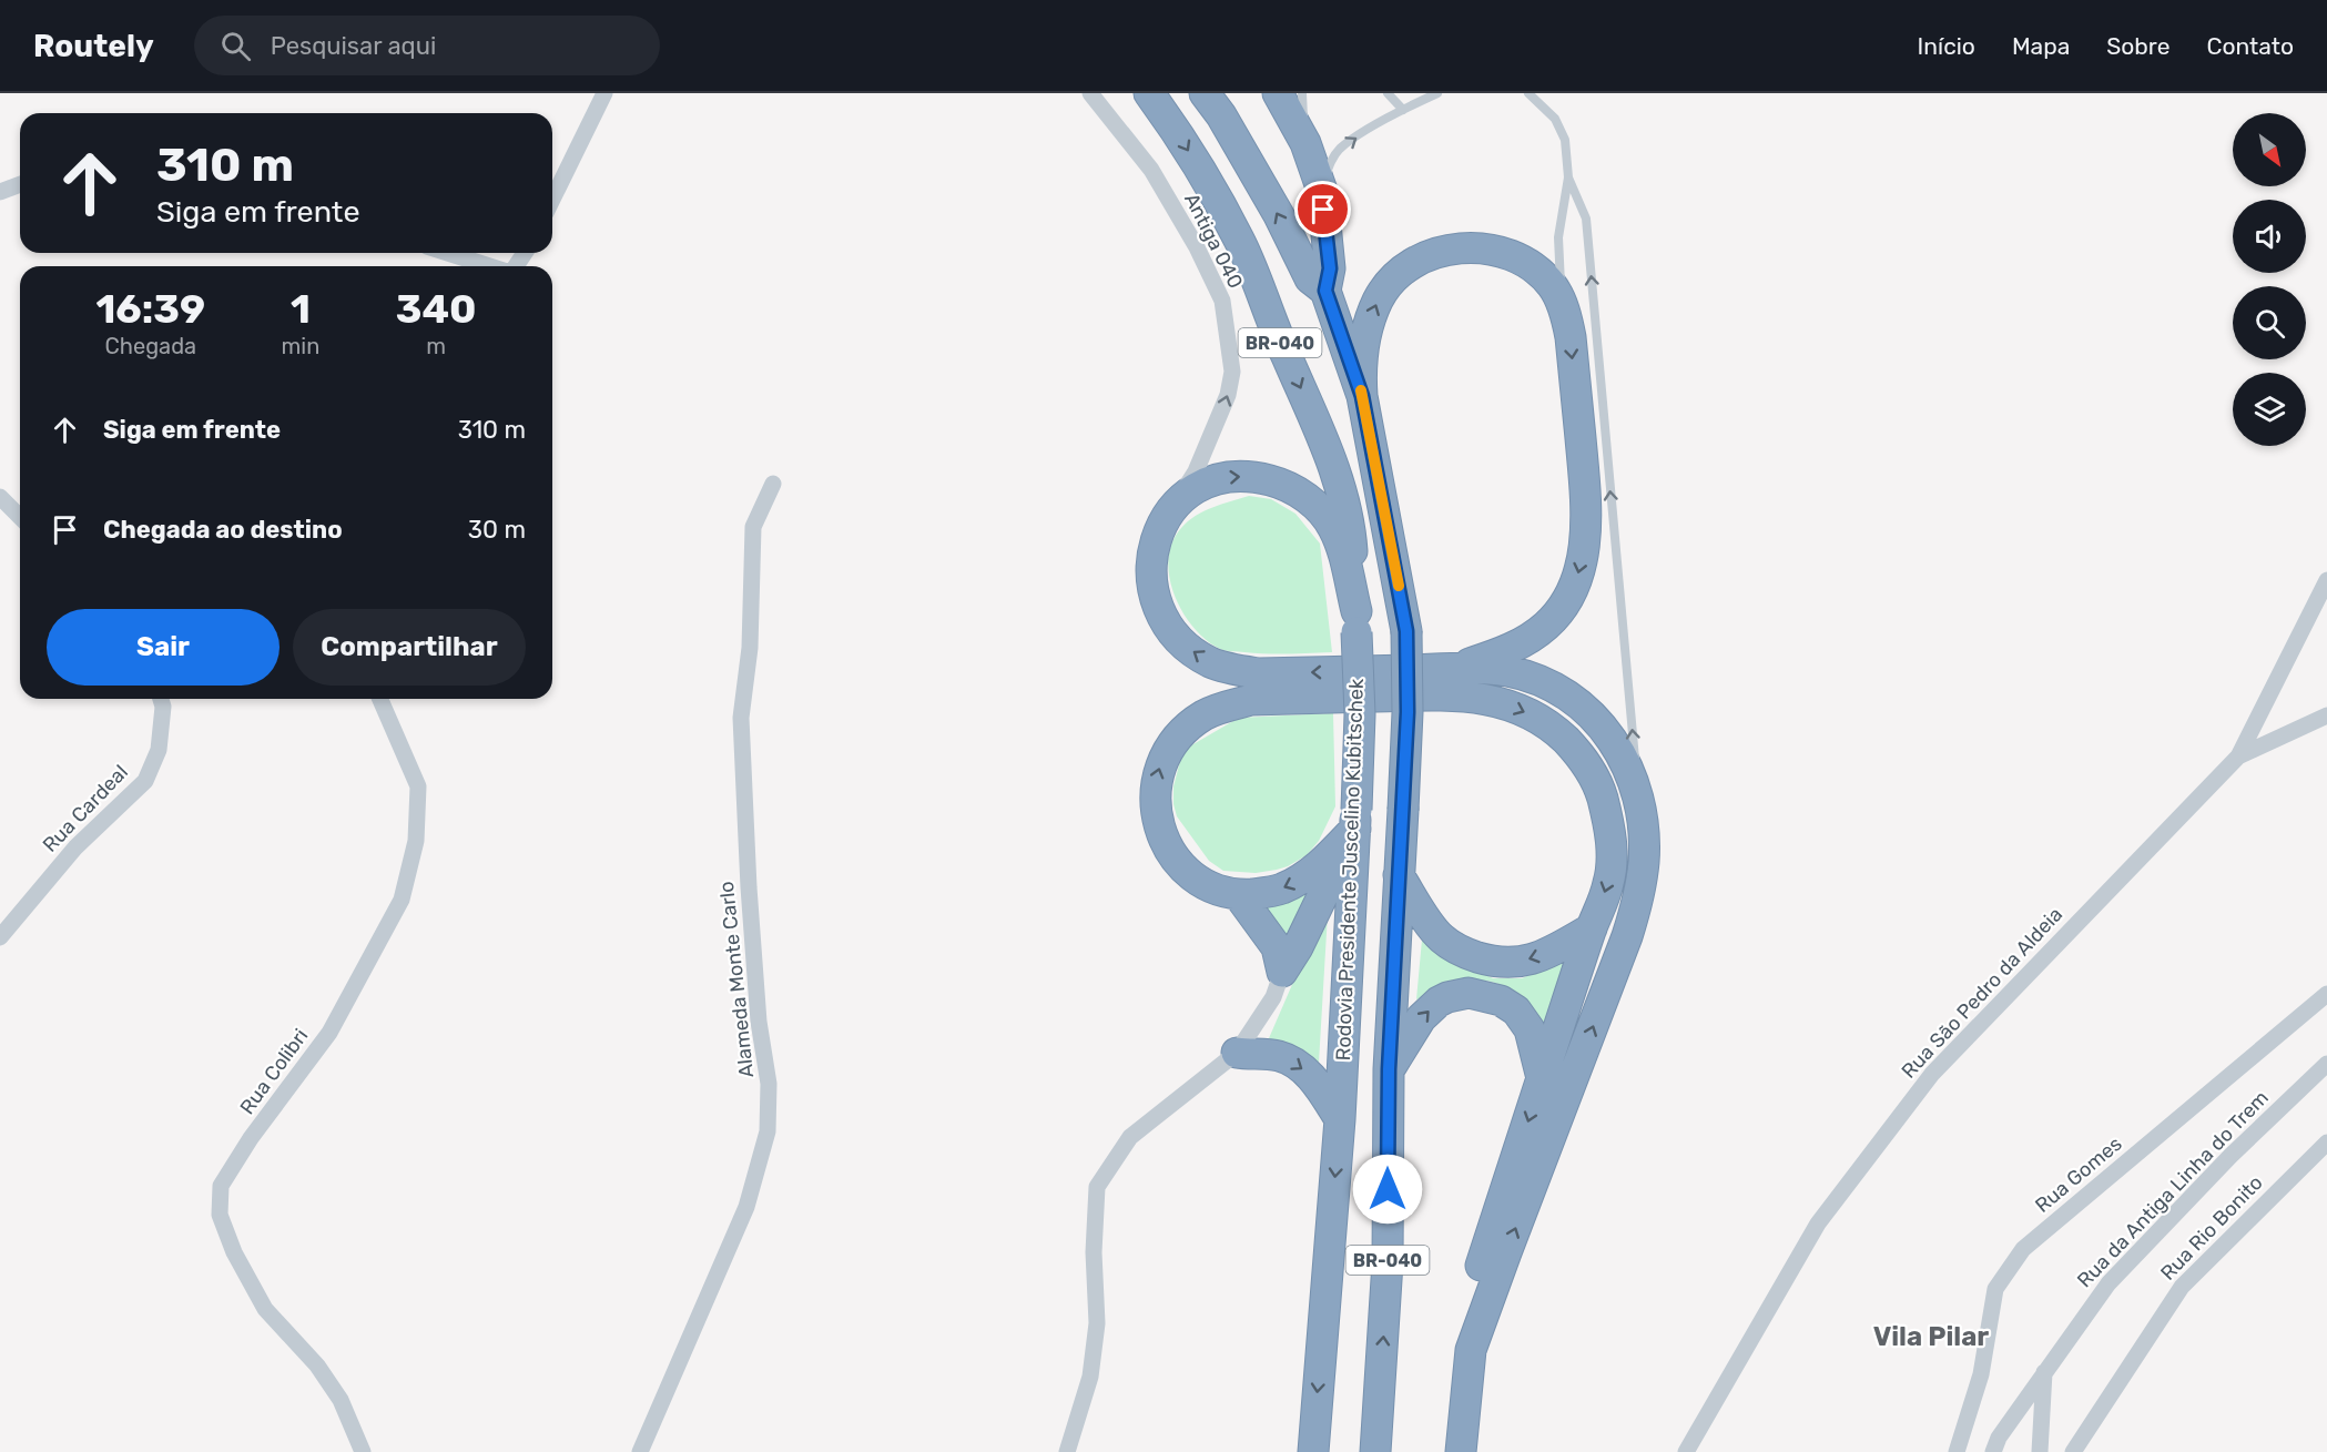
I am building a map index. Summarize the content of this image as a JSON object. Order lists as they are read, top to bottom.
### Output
{
  "streets": {
    "highway": ["BR-040", "Rodovia Presidente Juscelino Kubitschek"],
    "street": [
      "Antiga 040",
      "Rua Cardeal",
      "Alameda Monte Carlo",
      "Rua São Pedro da Aldeia",
      "Rua Colibri",
      "Rua Gomes",
      "Rua da Antiga Linha do Trem",
      "Rua Rio Bonito"
    ]
  },
  "one_way": ["Antiga 040"],
  "districts": ["Vila Pilar"],
  "north": "bottom right",
  "page": {
    "header": "Routely",
    "search": "Pesquisar aqui",
    "nav": [
      "Início",
      "Mapa",
      "Sobre",
      "Contato"
    ],
    "turn": ["310 m", "Siga em frente"],
    "eta": [
      "16:39",
      "Chegada",
      "1",
      "min",
      "340",
      "m"
    ],
    "list": [
      {
        "name": "Siga em frente",
        "value": "310 m"
      },
      {
        "name": "Chegada ao destino",
        "value": "30 m"
      }
    ],
    "buttons": ["Sair", "Compartilhar"]
  }
}
